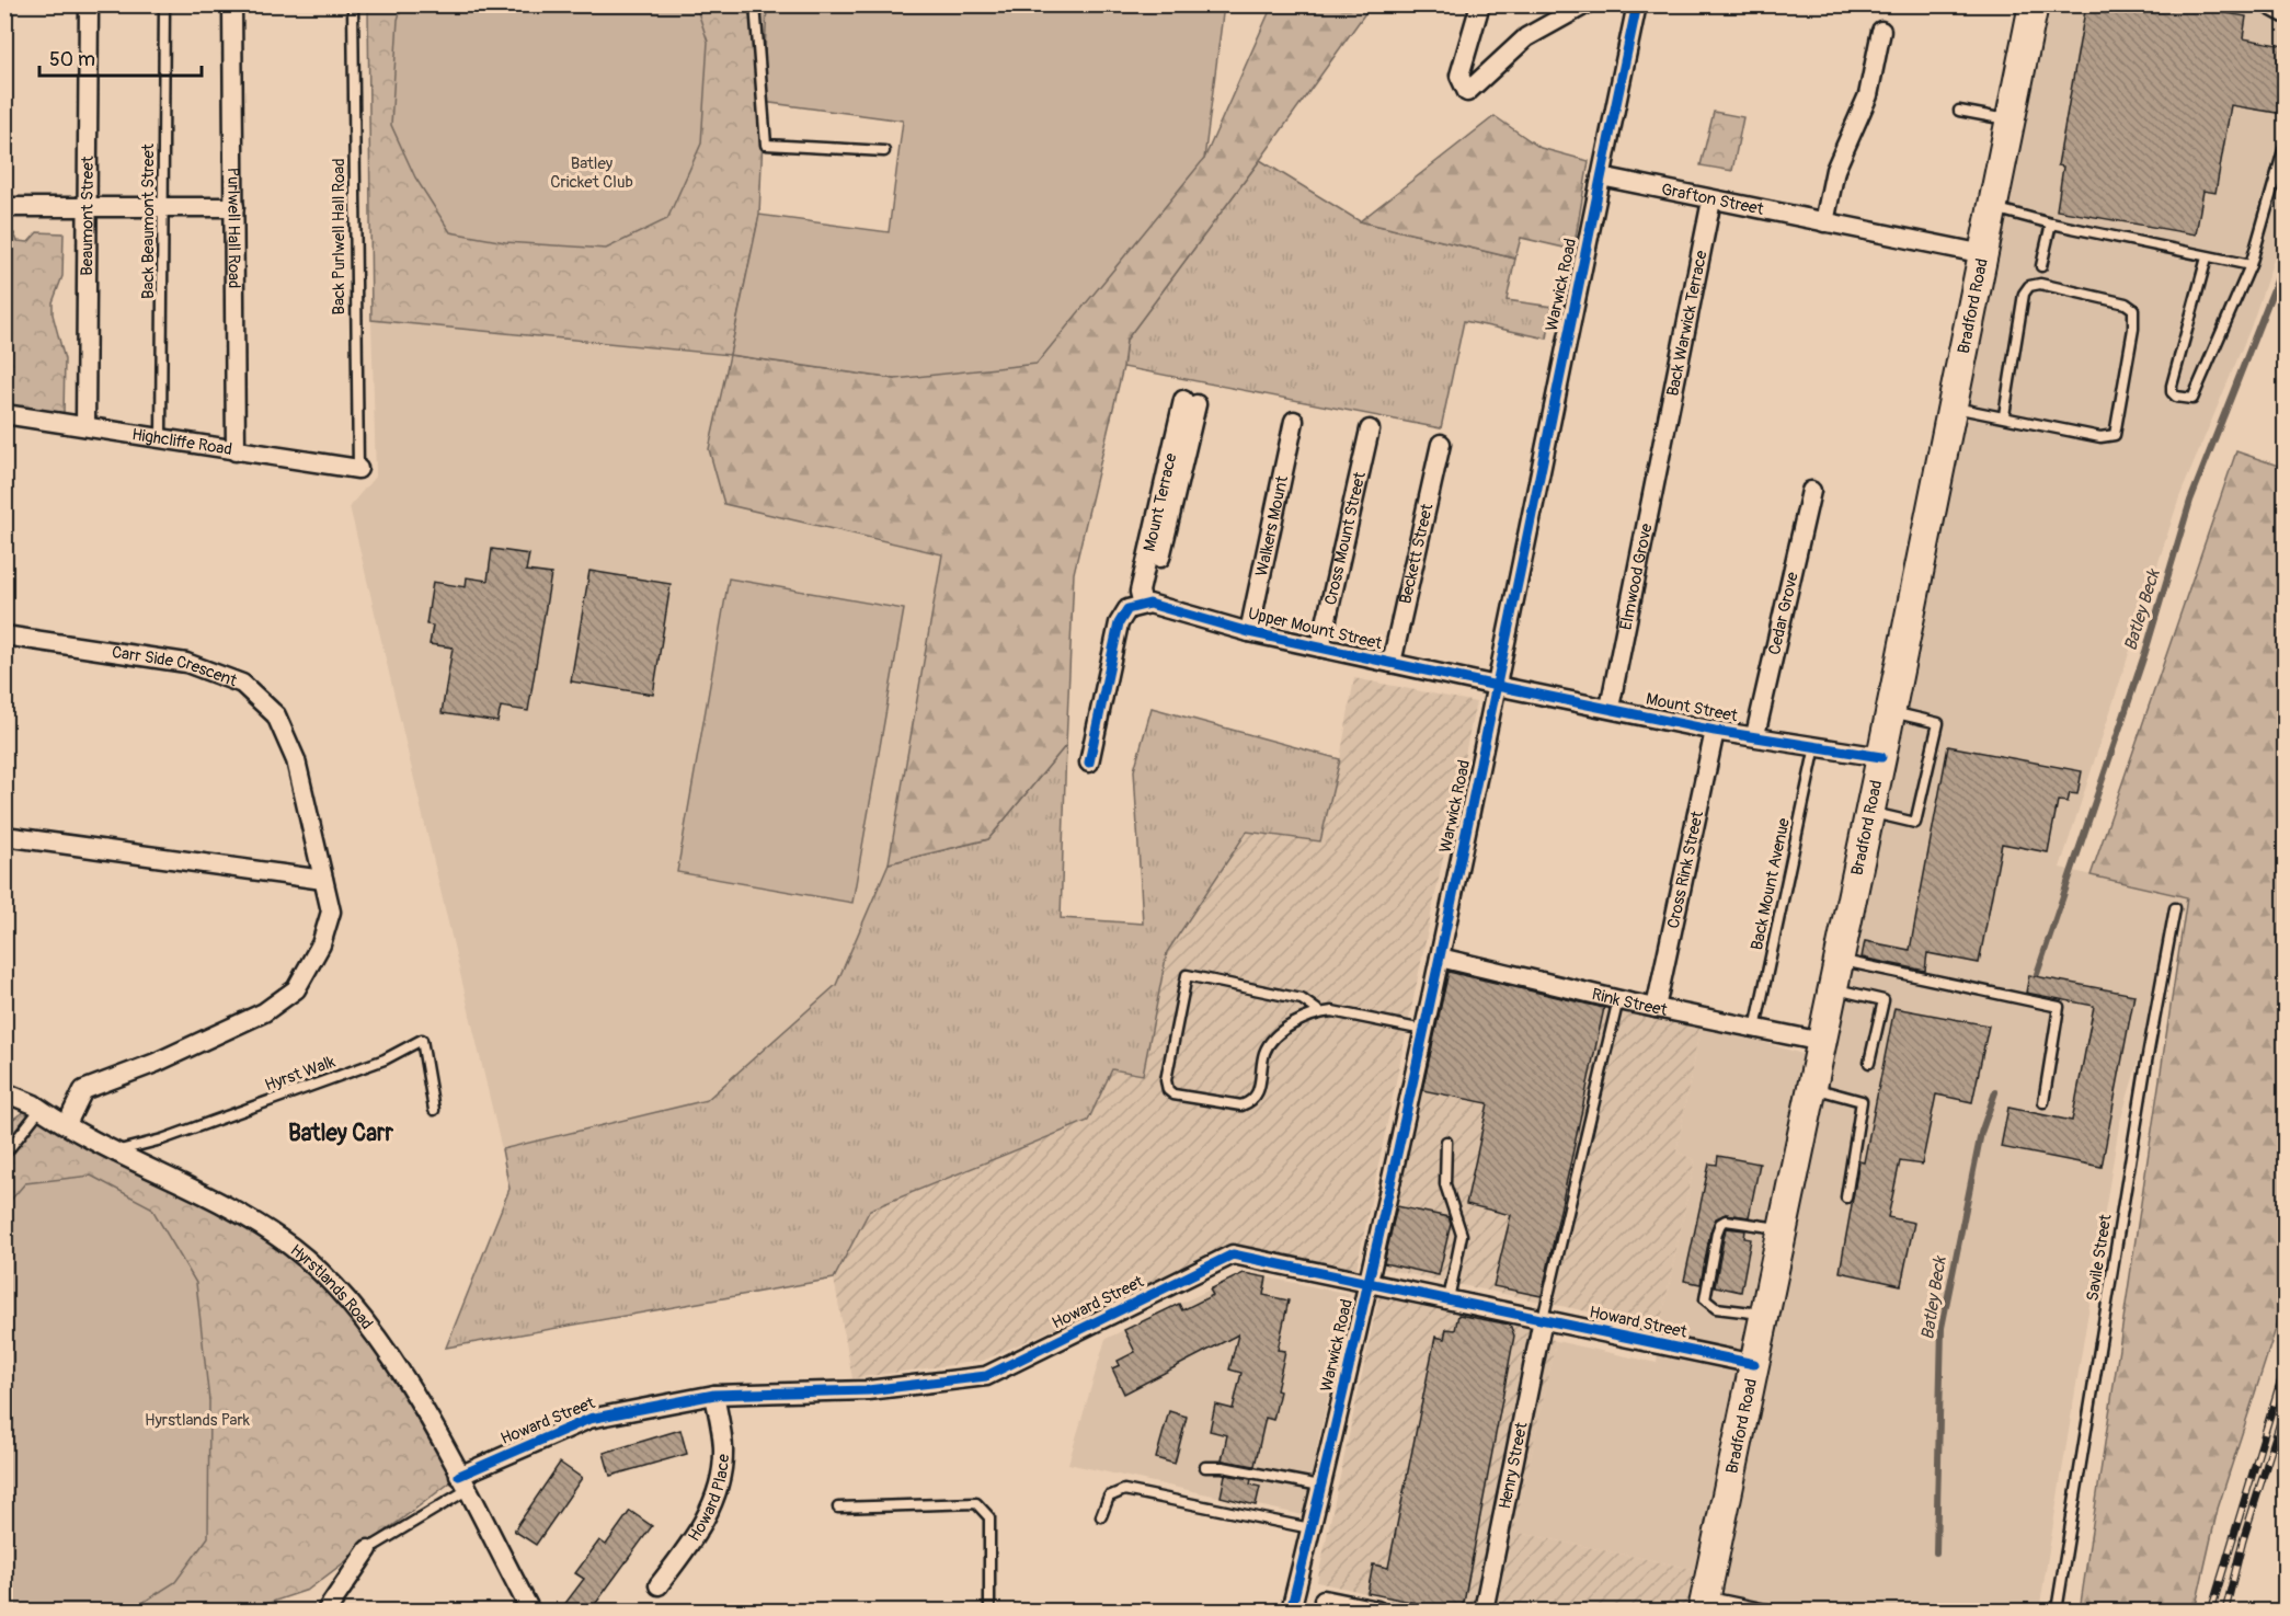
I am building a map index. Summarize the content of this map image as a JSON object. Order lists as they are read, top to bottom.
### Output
{
  "streets": {
    "main road": ["Bradford Road"],
    "street": [
      "Grafton Street",
      "Beaumont Street",
      "Purlwell Hall Road",
      "Warwick Road",
      "Back Warwick Terrace",
      "Highcliffe Road",
      "Mount Terrace",
      "Walkers Mount",
      "Cross Mount Street",
      "Beckett Street",
      "Elmwood Grove",
      "Cedar Grove",
      "Upper Mount Street",
      "Carr Side Crescent",
      "Mount Street",
      "Cross Rink Street",
      "Rink Street",
      "Hyrstlands Road",
      "Howard Street",
      "Henry Street",
      "Howard Place"
    ],
    "lane": [
      "Back Beaumont Street",
      "Back Purlwell Hall Road",
      "Back Mount Avenue",
      "Hyrst Walk",
      "Savile Street"
    ]
  },
  "crossings": [
    ["Grafton Street", "Warwick Road"],
    ["Grafton Street", "Bradford Road"],
    ["Grafton Street", "Back Warwick Terrace"],
    ["Beaumont Street", "Highcliffe Road"],
    ["Back Beaumont Street", "Highcliffe Road"],
    ["Purlwell Hall Road", "Highcliffe Road"],
    ["Back Purlwell Hall Road", "Highcliffe Road"],
    ["Warwick Road", "Upper Mount Street"],
    ["Warwick Road", "Mount Street"],
    ["Warwick Road", "Rink Street"],
    ["Warwick Road", "Howard Street"],
    ["Bradford Road", "Mount Street"],
    ["Bradford Road", "Rink Street"],
    ["Bradford Road", "Howard Street"],
    ["Back Warwick Terrace", "Elmwood Grove"],
    ["Mount Terrace", "Upper Mount Street"],
    ["Walkers Mount", "Upper Mount Street"],
    ["Cross Mount Street", "Upper Mount Street"],
    ["Beckett Street", "Upper Mount Street"],
    ["Elmwood Grove", "Mount Street"],
    ["Cedar Grove", "Mount Street"],
    ["Upper Mount Street", "Mount Street"],
    ["Carr Side Crescent", "Hyrstlands Road"],
    ["Mount Street", "Cross Rink Street"],
    ["Mount Street", "Back Mount Avenue"],
    ["Cross Rink Street", "Rink Street"],
    ["Back Mount Avenue", "Rink Street"],
    ["Hyrst Walk", "Hyrstlands Road"],
    ["Hyrstlands Road", "Howard Street"],
    ["Howard Street", "Henry Street"],
    ["Howard Street", "Howard Place"]
  ],
  "districts": ["Batley Carr"],
  "water": ["Batley Beck"],
  "parks": ["Batley Cricket Club", "Hyrstlands Park"],
  "scale_bar": "50 m"
}
